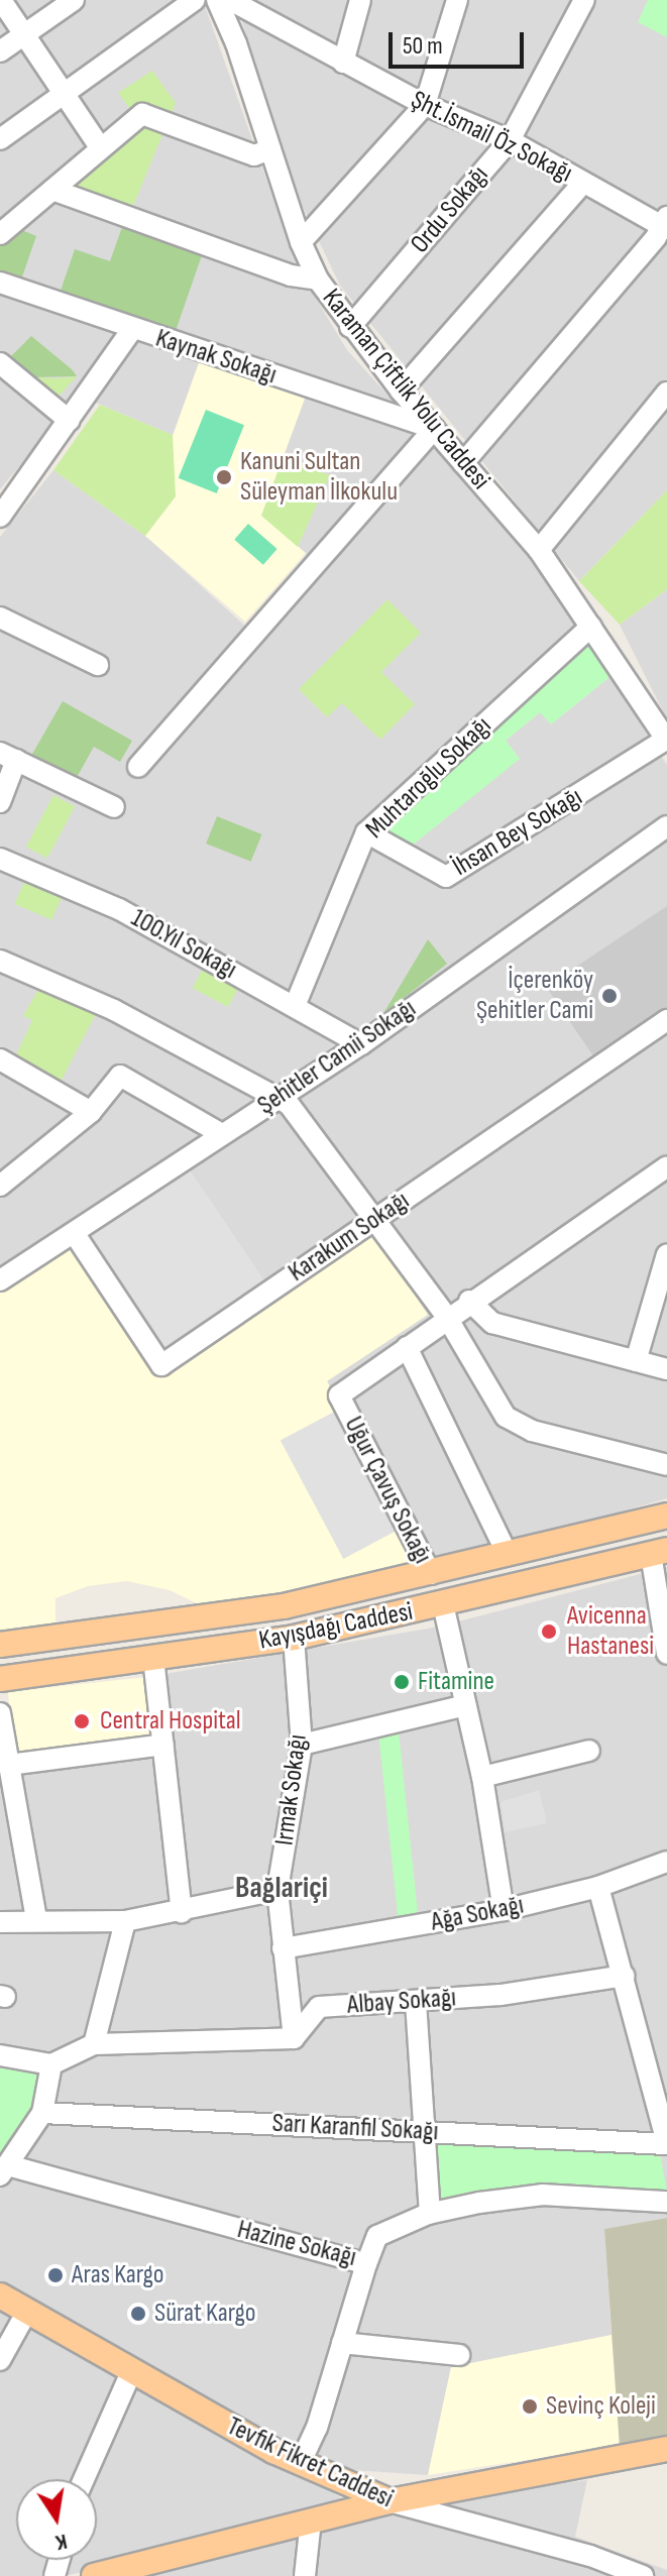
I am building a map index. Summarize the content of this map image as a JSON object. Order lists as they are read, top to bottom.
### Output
{
  "streets": {
    "main road": ["Kayışdağı Caddesi", "Tevfik Fikret Caddesi"],
    "street": [
      "Şht.İsmail Öz Sokağı",
      "Ordu Sokağı",
      "Kaynak Sokağı",
      "Karaman Çiftlik Yolu Caddesi",
      "Muhtaroğlu Sokağı",
      "İhsan Bey Sokağı",
      "100.Yıl Sokağı",
      "Şehitler Camii Sokağı",
      "Karakum Sokağı",
      "Uğur Çavuş Sokağı",
      "Irmak Sokağı",
      "Ağa Sokağı",
      "Albay Sokağı",
      "Sarı Karanfil Sokağı",
      "Hazine Sokağı"
    ]
  },
  "crossings": [
    ["Şht.İsmail Öz Sokağı", "Ordu Sokağı"],
    ["Ordu Sokağı", "Karaman Çiftlik Yolu Caddesi"],
    ["Kaynak Sokağı", "Karaman Çiftlik Yolu Caddesi"],
    ["Karaman Çiftlik Yolu Caddesi", "Muhtaroğlu Sokağı"],
    ["Karaman Çiftlik Yolu Caddesi", "İhsan Bey Sokağı"],
    ["Muhtaroğlu Sokağı", "İhsan Bey Sokağı"],
    ["Muhtaroğlu Sokağı", "100.Yıl Sokağı"],
    ["100.Yıl Sokağı", "Şehitler Camii Sokağı"],
    ["Şehitler Camii Sokağı", "Karakum Sokağı"],
    ["Uğur Çavuş Sokağı", "Kayışdağı Caddesi"],
    ["Kayışdağı Caddesi", "Irmak Sokağı"],
    ["Irmak Sokağı", "Ağa Sokağı"],
    ["Irmak Sokağı", "Albay Sokağı"]
  ],
  "districts": ["Bağlariçi"],
  "places": [
    "Kanuni Sultan Süleyman İlkokulu",
    "İçerenköy Şehitler Cami",
    "Avicenna Hastanesi",
    "Fitamine",
    "Central Hospital",
    "Aras Kargo",
    "Sürat Kargo",
    "Sevinç Koleji"
  ],
  "scale_bar": "50 m",
  "north": "bottom"
}
